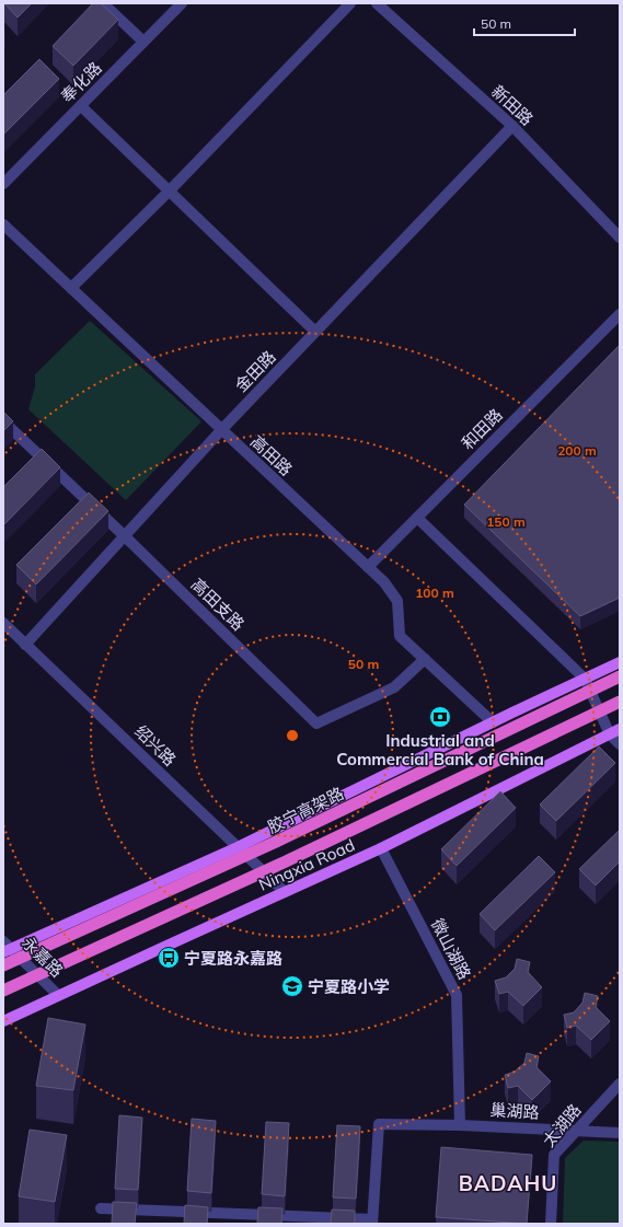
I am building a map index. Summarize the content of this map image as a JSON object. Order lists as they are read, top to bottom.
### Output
{
  "streets": {
    "highway": ["胶宁高架路"],
    "main road": ["Ningxia Road"],
    "street": [
      "奉化路",
      "新田路",
      "金田路",
      "和田路",
      "高田路",
      "高田支路",
      "绍兴路",
      "微山湖路",
      "永嘉路",
      "巢湖路",
      "太湖路"
    ]
  },
  "crossings": [
    ["新田路", "金田路"],
    ["金田路", "高田路"],
    ["金田路", "高田支路"],
    ["金田路", "绍兴路"],
    ["和田路", "高田路"],
    ["高田路", "高田支路"],
    ["绍兴路", "Ningxia Road"],
    ["Ningxia Road", "微山湖路"],
    ["Ningxia Road", "永嘉路"],
    ["微山湖路", "巢湖路"],
    ["巢湖路", "太湖路"]
  ],
  "districts": ["BADAHU"],
  "places": {
    "bank": ["Industrial and Commercial Bank of China"],
    "bus stop": ["宁夏路永嘉路"],
    "school or university": ["宁夏路小学"]
  },
  "scale_bar": "50 m",
  "rings": [
    "200 m",
    "150 m",
    "100 m",
    "50 m"
  ]
}
